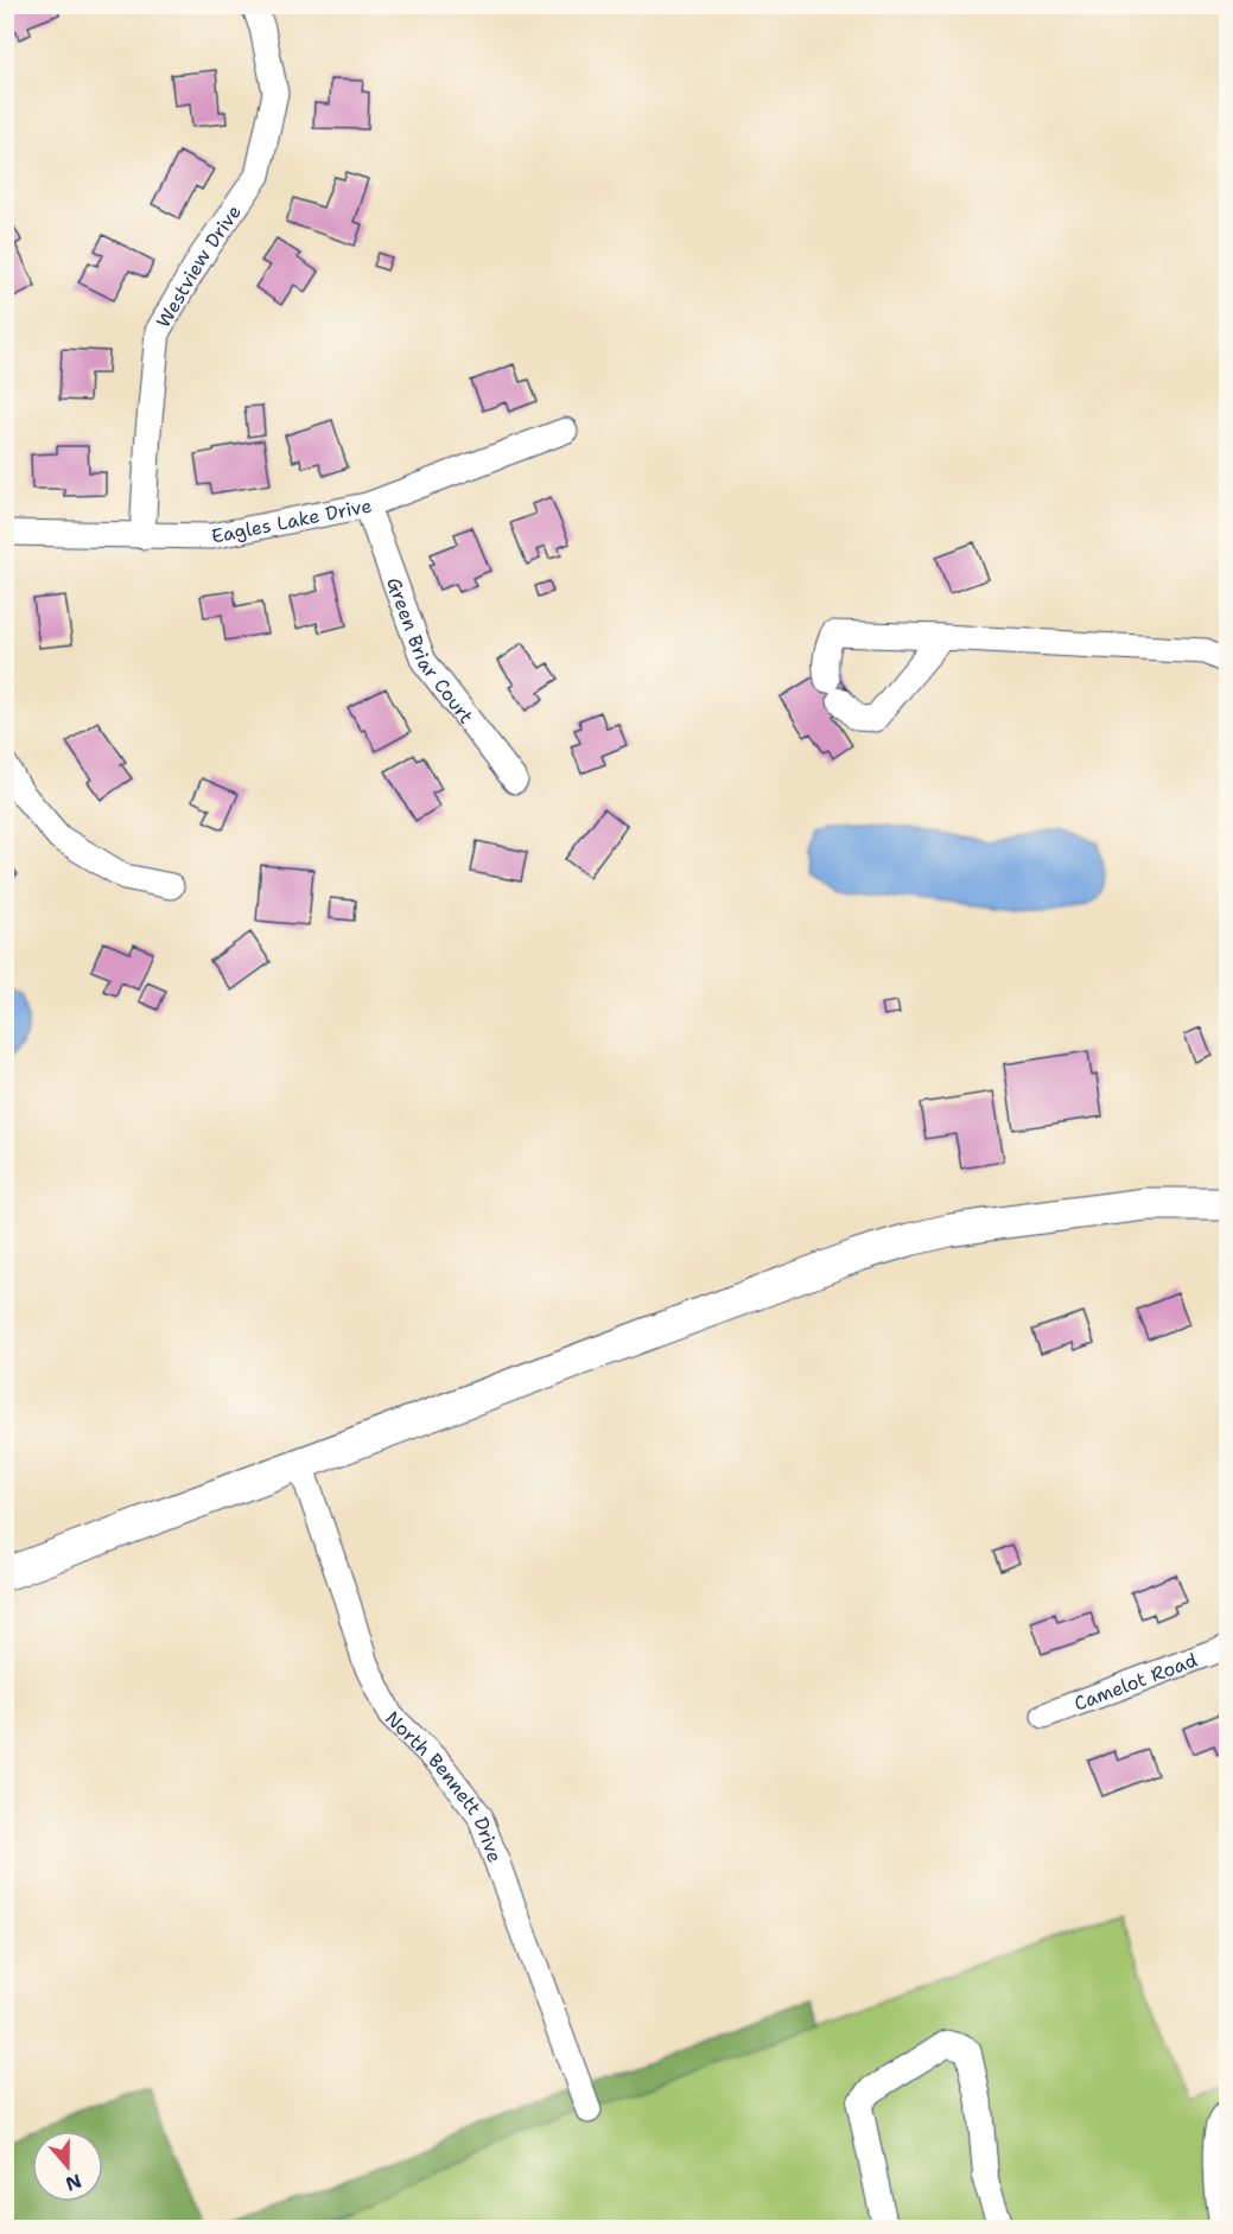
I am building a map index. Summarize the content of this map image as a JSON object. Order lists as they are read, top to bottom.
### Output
{
  "streets": {
    "street": [
      "Westview Drive",
      "Eagles Lake Drive",
      "Green Briar Court",
      "Camelot Road",
      "North Bennett Drive"
    ]
  },
  "crossings": [
    ["Westview Drive", "Eagles Lake Drive"],
    ["Eagles Lake Drive", "Green Briar Court"]
  ],
  "north": "bottom"
}
